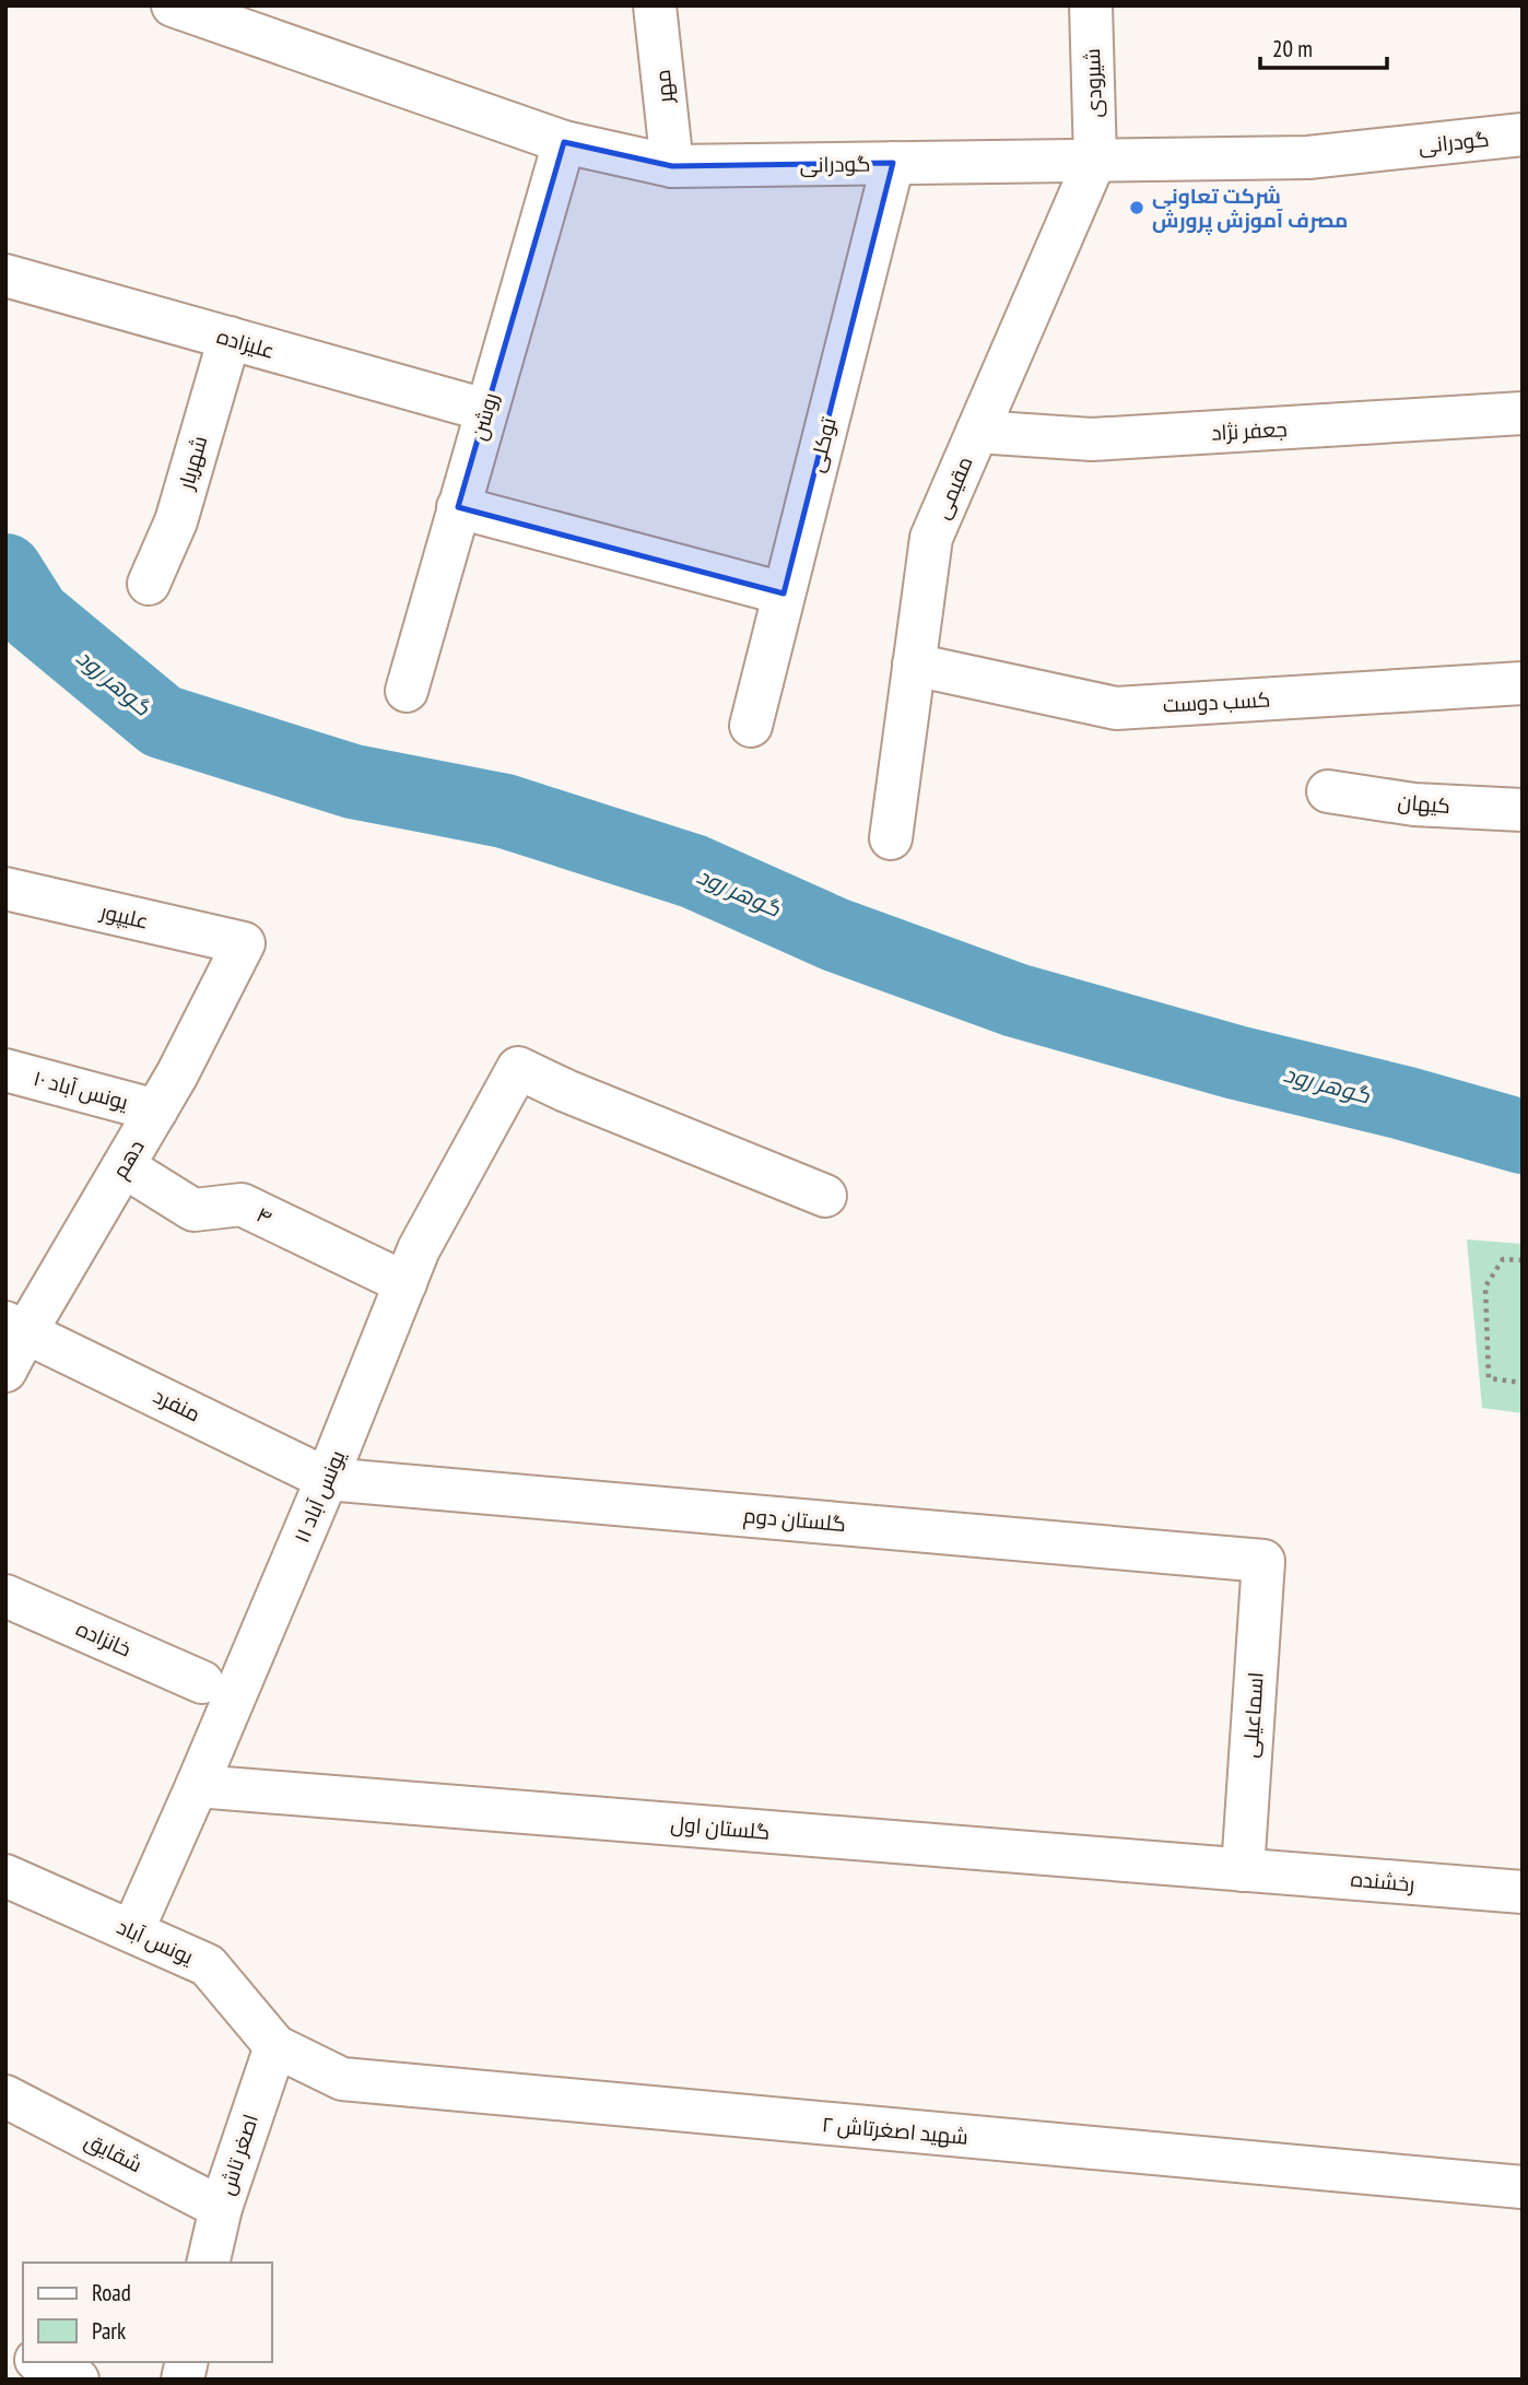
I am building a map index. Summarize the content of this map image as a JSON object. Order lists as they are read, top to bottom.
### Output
{
  "streets": {
    "street": [
      "شیرودی",
      "مهر",
      "گودرانی",
      "علیزاده",
      "روشن",
      "جعفر نژاد",
      "توکلی",
      "شهریار",
      "مقیمی",
      "کسب دوست",
      "کیهان",
      "علیپور",
      "یونس آباد ۱۰",
      "دهم",
      "۴",
      "منفرد",
      "یونس آباد ۱۱",
      "گلستان دوم",
      "خانزاده",
      "اسماعیلی",
      "گلستان اول",
      "رخشنده",
      "یونس آباد",
      "شهید اصغرتاش ۲",
      "شقایق",
      "اصغر تاش"
    ]
  },
  "crossings": [
    ["شیرودی", "گودرانی"],
    ["شیرودی", "مقیمی"],
    ["مهر", "گودرانی"],
    ["گودرانی", "روشن"],
    ["گودرانی", "توکلی"],
    ["گودرانی", "مقیمی"],
    ["علیزاده", "روشن"],
    ["علیزاده", "شهریار"],
    ["جعفر نژاد", "مقیمی"],
    ["مقیمی", "کسب دوست"],
    ["علیپور", "دهم"],
    ["یونس آباد ۱۰", "دهم"],
    ["دهم", "۴"],
    ["دهم", "منفرد"],
    ["۴", "یونس آباد ۱۱"],
    ["منفرد", "یونس آباد ۱۱"],
    ["منفرد", "گلستان دوم"],
    ["یونس آباد ۱۱", "گلستان دوم"],
    ["یونس آباد ۱۱", "گلستان اول"],
    ["یونس آباد ۱۱", "یونس آباد"],
    ["گلستان دوم", "اسماعیلی"],
    ["اسماعیلی", "گلستان اول"],
    ["اسماعیلی", "رخشنده"],
    ["گلستان اول", "رخشنده"],
    ["یونس آباد", "شهید اصغرتاش ۲"],
    ["یونس آباد", "اصغر تاش"],
    ["شهید اصغرتاش ۲", "اصغر تاش"],
    ["شقایق", "اصغر تاش"]
  ],
  "water": ["گوهر رود"],
  "places": ["شرکت تعاونی مصرف آموزش پرورش"],
  "legend": ["Road", "Park"],
  "scale_bar": "20 m"
}
